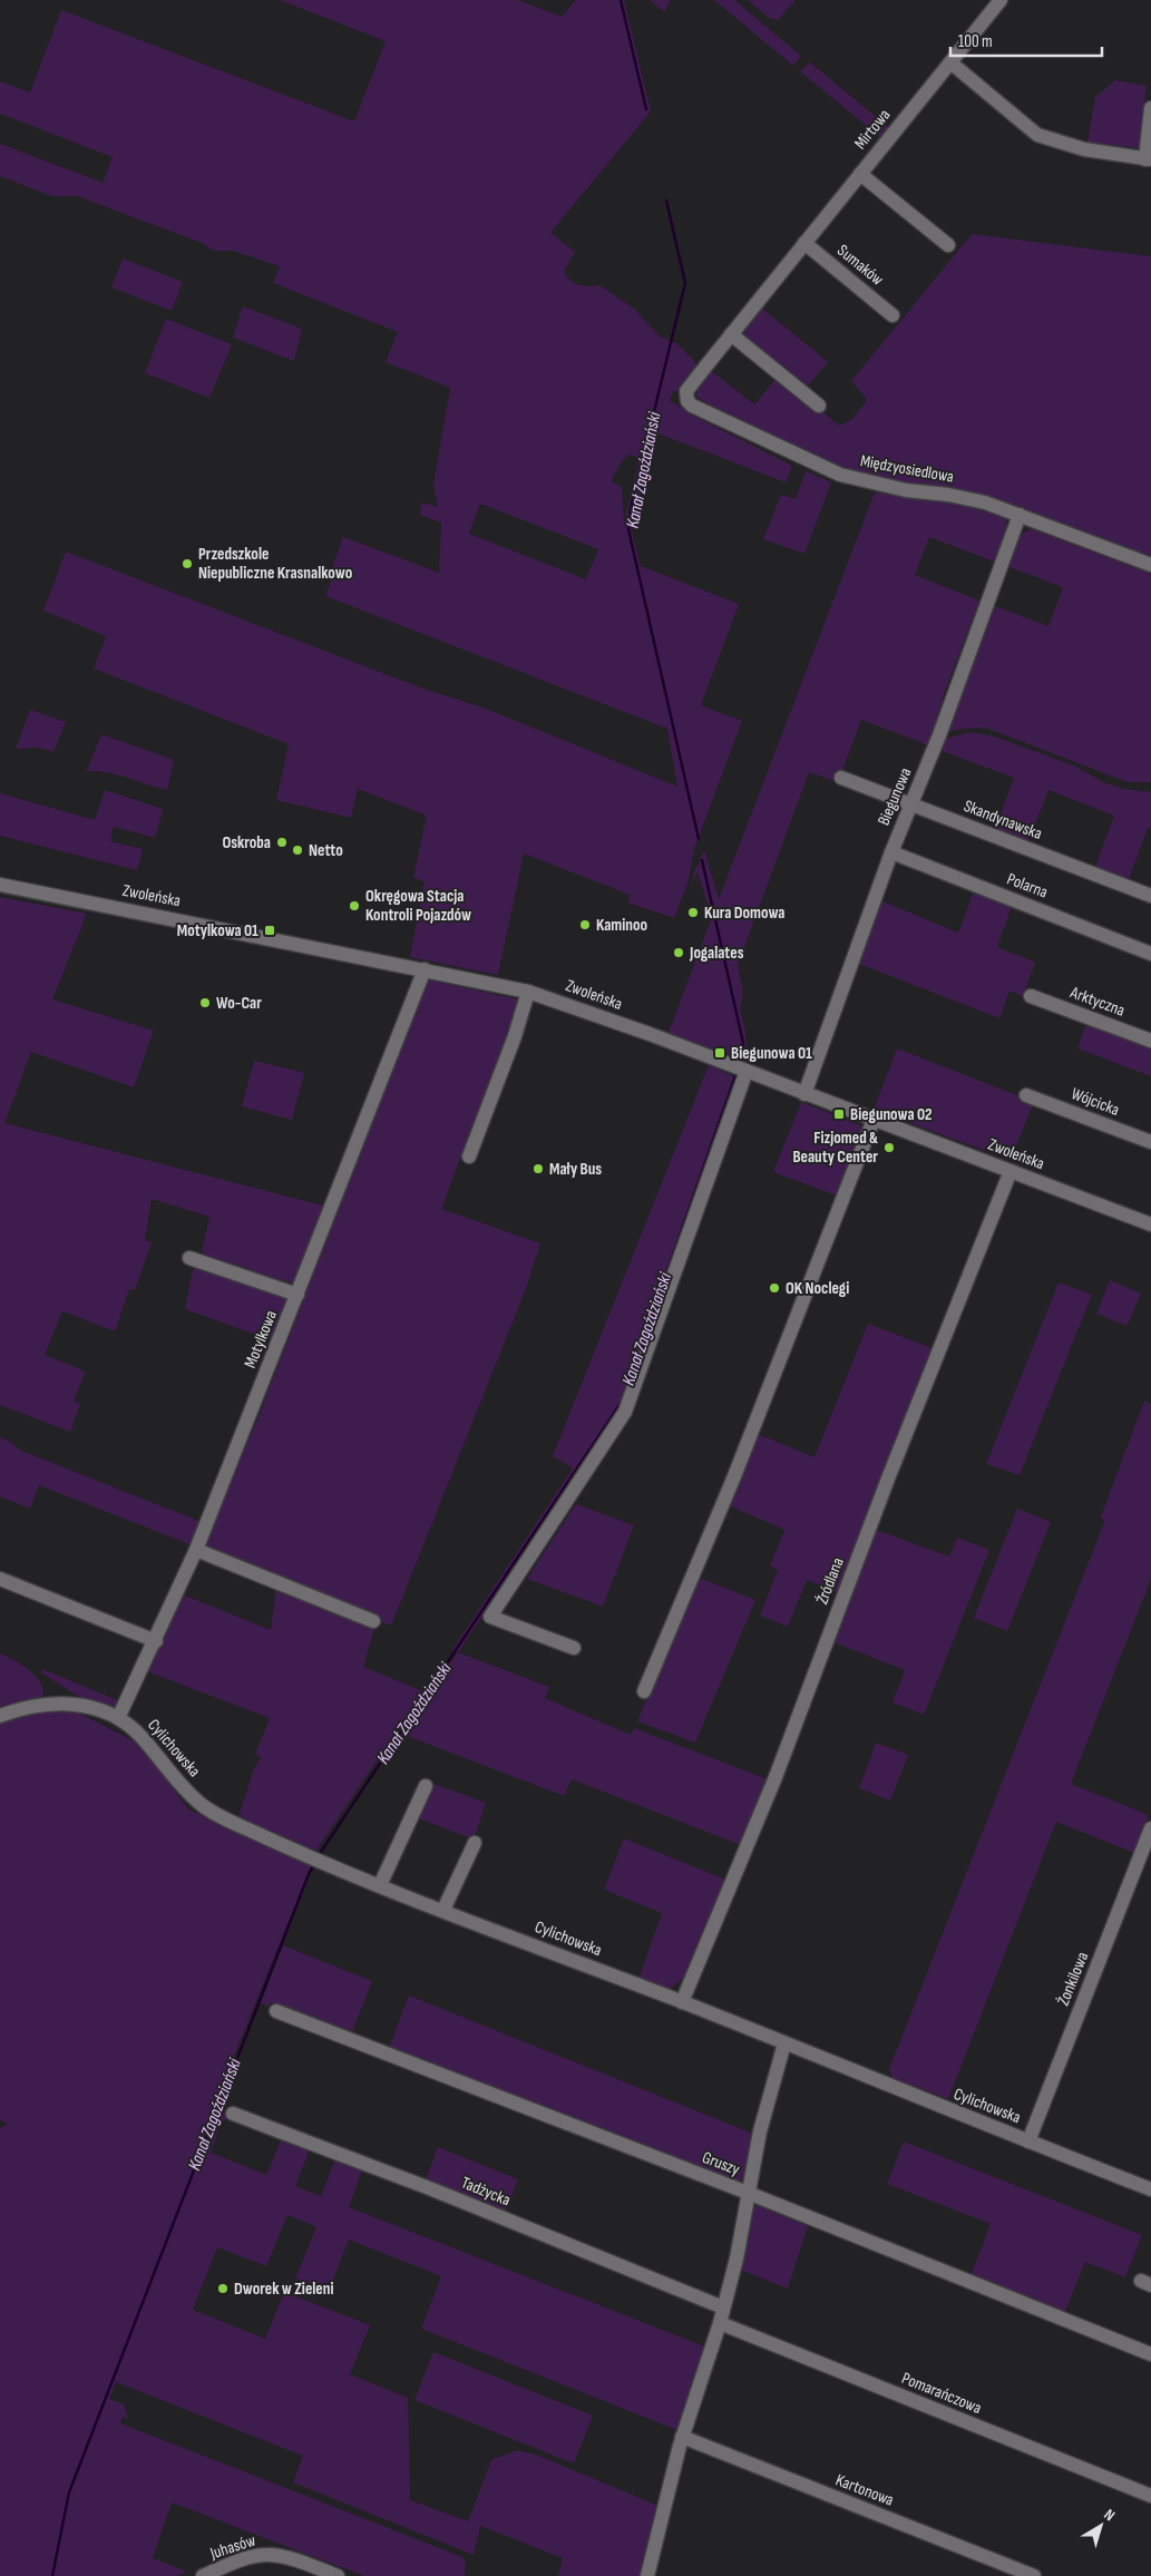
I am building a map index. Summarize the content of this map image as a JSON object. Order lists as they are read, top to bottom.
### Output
{
  "streets": {
    "street": [
      "Mirtowa",
      "Sumaków",
      "Międzyosiedlowa",
      "Biegunowa",
      "Skandynawska",
      "Polarna",
      "Zwoleńska",
      "Arktyczna",
      "Wójcicka",
      "Motylkowa",
      "Źródlana",
      "Cylichowska",
      "Żonkilowa",
      "Gruszy",
      "Tadżycka",
      "Pomarańczowa",
      "Kartonowa",
      "Juhasów"
    ]
  },
  "crossings": [
    ["Mirtowa", "Sumaków"],
    ["Mirtowa", "Międzyosiedlowa"],
    ["Międzyosiedlowa", "Biegunowa"],
    ["Biegunowa", "Skandynawska"],
    ["Biegunowa", "Polarna"],
    ["Biegunowa", "Zwoleńska"],
    ["Zwoleńska", "Motylkowa"],
    ["Zwoleńska", "Źródlana"],
    ["Motylkowa", "Cylichowska"],
    ["Źródlana", "Cylichowska"],
    ["Cylichowska", "Żonkilowa"]
  ],
  "water": ["Kanał Zagoździański"],
  "places": {
    "other": [
      "Przedszkole Niepubliczne Krasnalkowo",
      "Oskroba",
      "Netto",
      "Okręgowa Stacja Kontroli Pojazdów",
      "Kura Domowa",
      "Kaminoo",
      "Jogalates",
      "Wo-Car",
      "Fizjomed & Beauty Center",
      "Mały Bus",
      "OK Noclegi",
      "Dworek w Zieleni"
    ],
    "transit": ["Motylkowa 01", "Biegunowa 01", "Biegunowa 02"]
  },
  "scale_bar": "100 m",
  "north": "top right"
}
